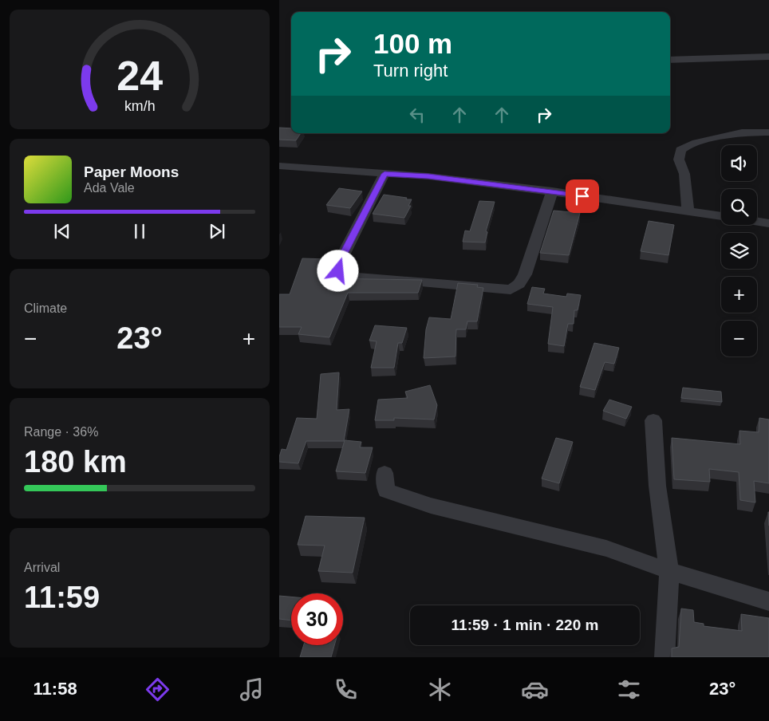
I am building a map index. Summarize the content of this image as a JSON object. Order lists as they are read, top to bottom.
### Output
{
  "page": {
    "turn": ["100 m", "Turn right"],
    "map_buttons": ["+", "−"],
    "song": ["Paper Moons", "Ada Vale"],
    "tile": [
      "Climate",
      ["Range · 36%", "180 km"],
      ["Arrival", "11:59"]
    ],
    "heat": ["−", "23°", "+"],
    "limit": "30",
    "trip": "11:59 · 1 min · 220 m",
    "tabs": ["11:58", "23°"],
    "gauge": ["24", "km/h"]
  }
}
